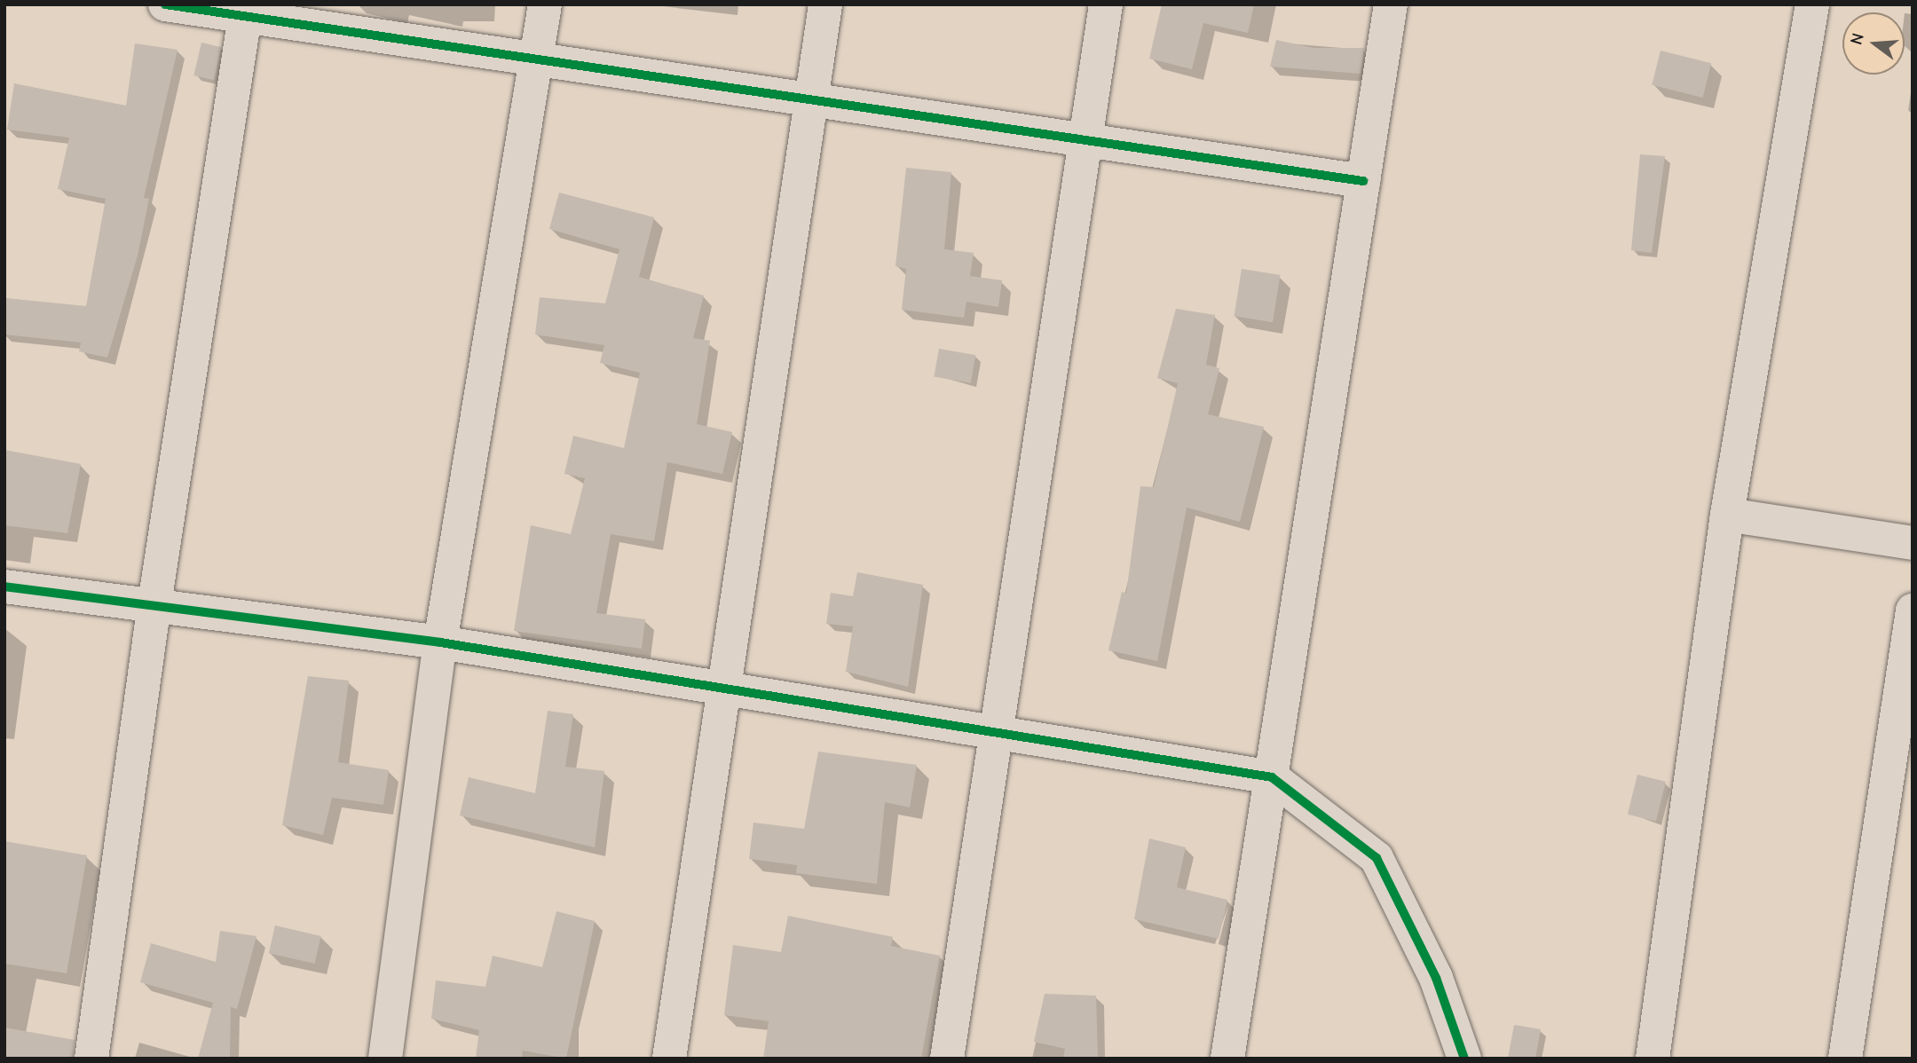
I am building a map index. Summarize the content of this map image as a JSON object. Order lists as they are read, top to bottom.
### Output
{
  "north": "left"
}
